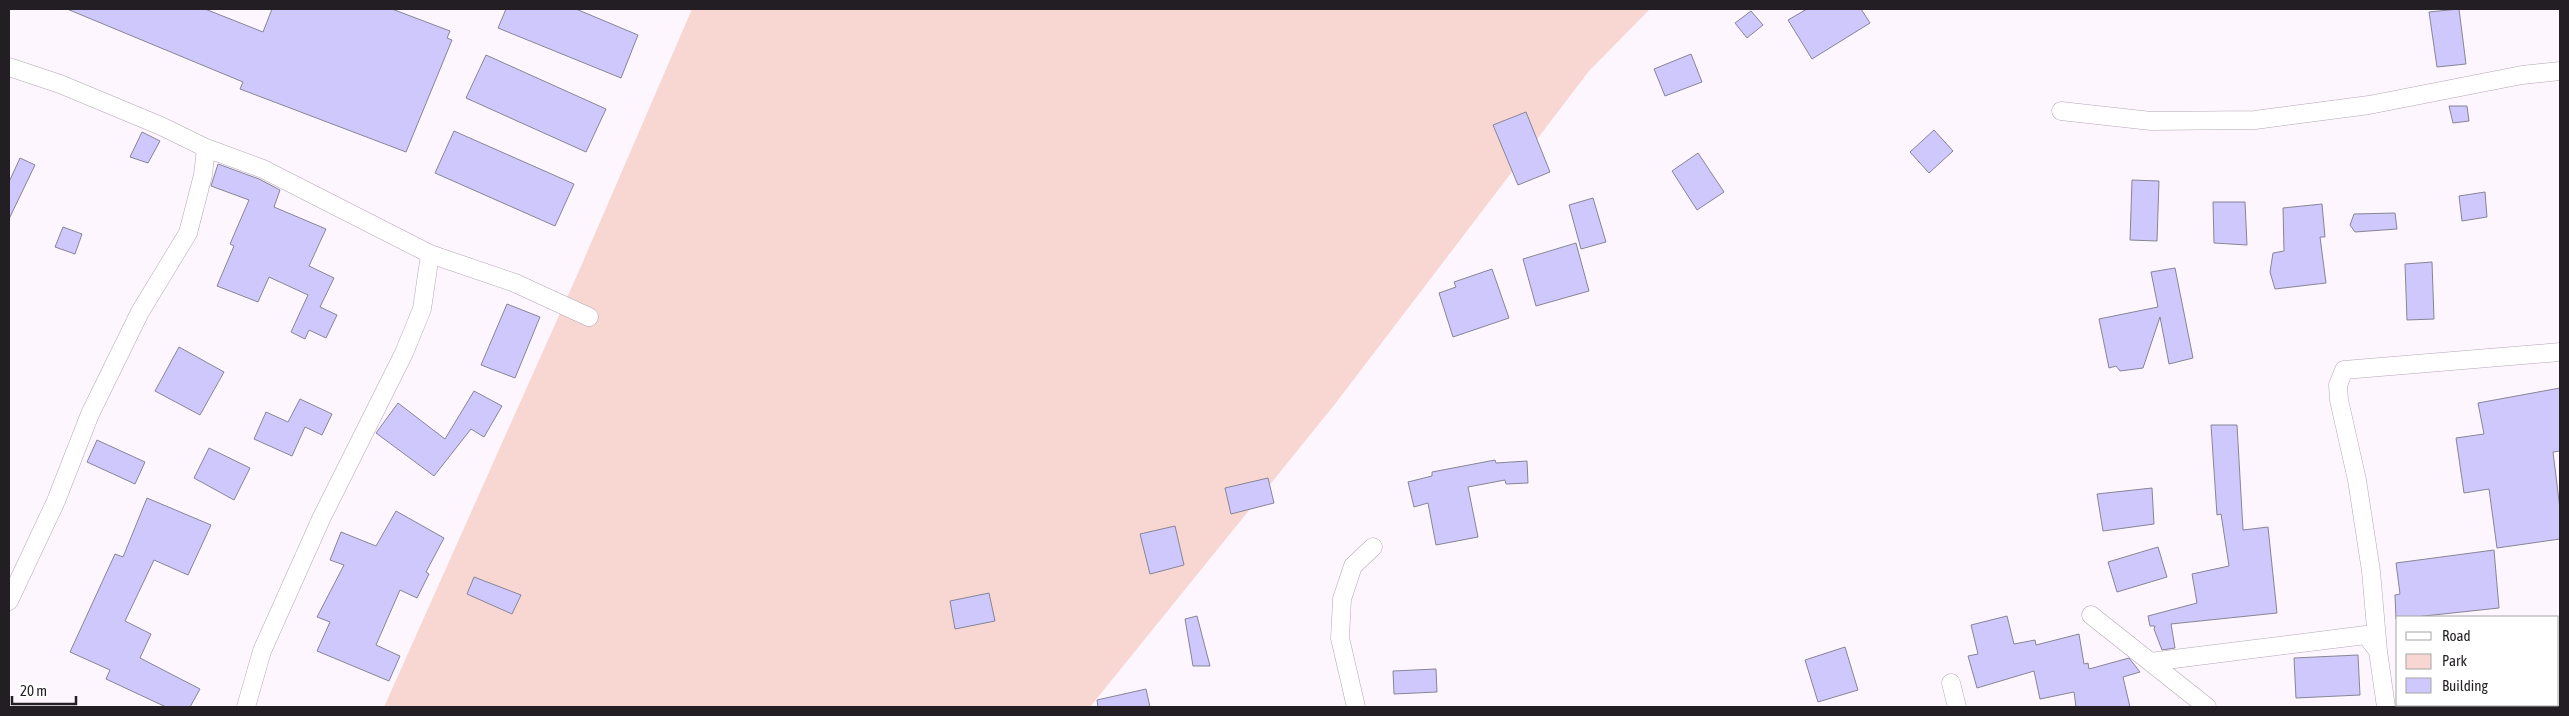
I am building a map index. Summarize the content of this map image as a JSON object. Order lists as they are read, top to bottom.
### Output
{
  "legend": ["Road", "Park", "Building"],
  "scale_bar": "20 m"
}
